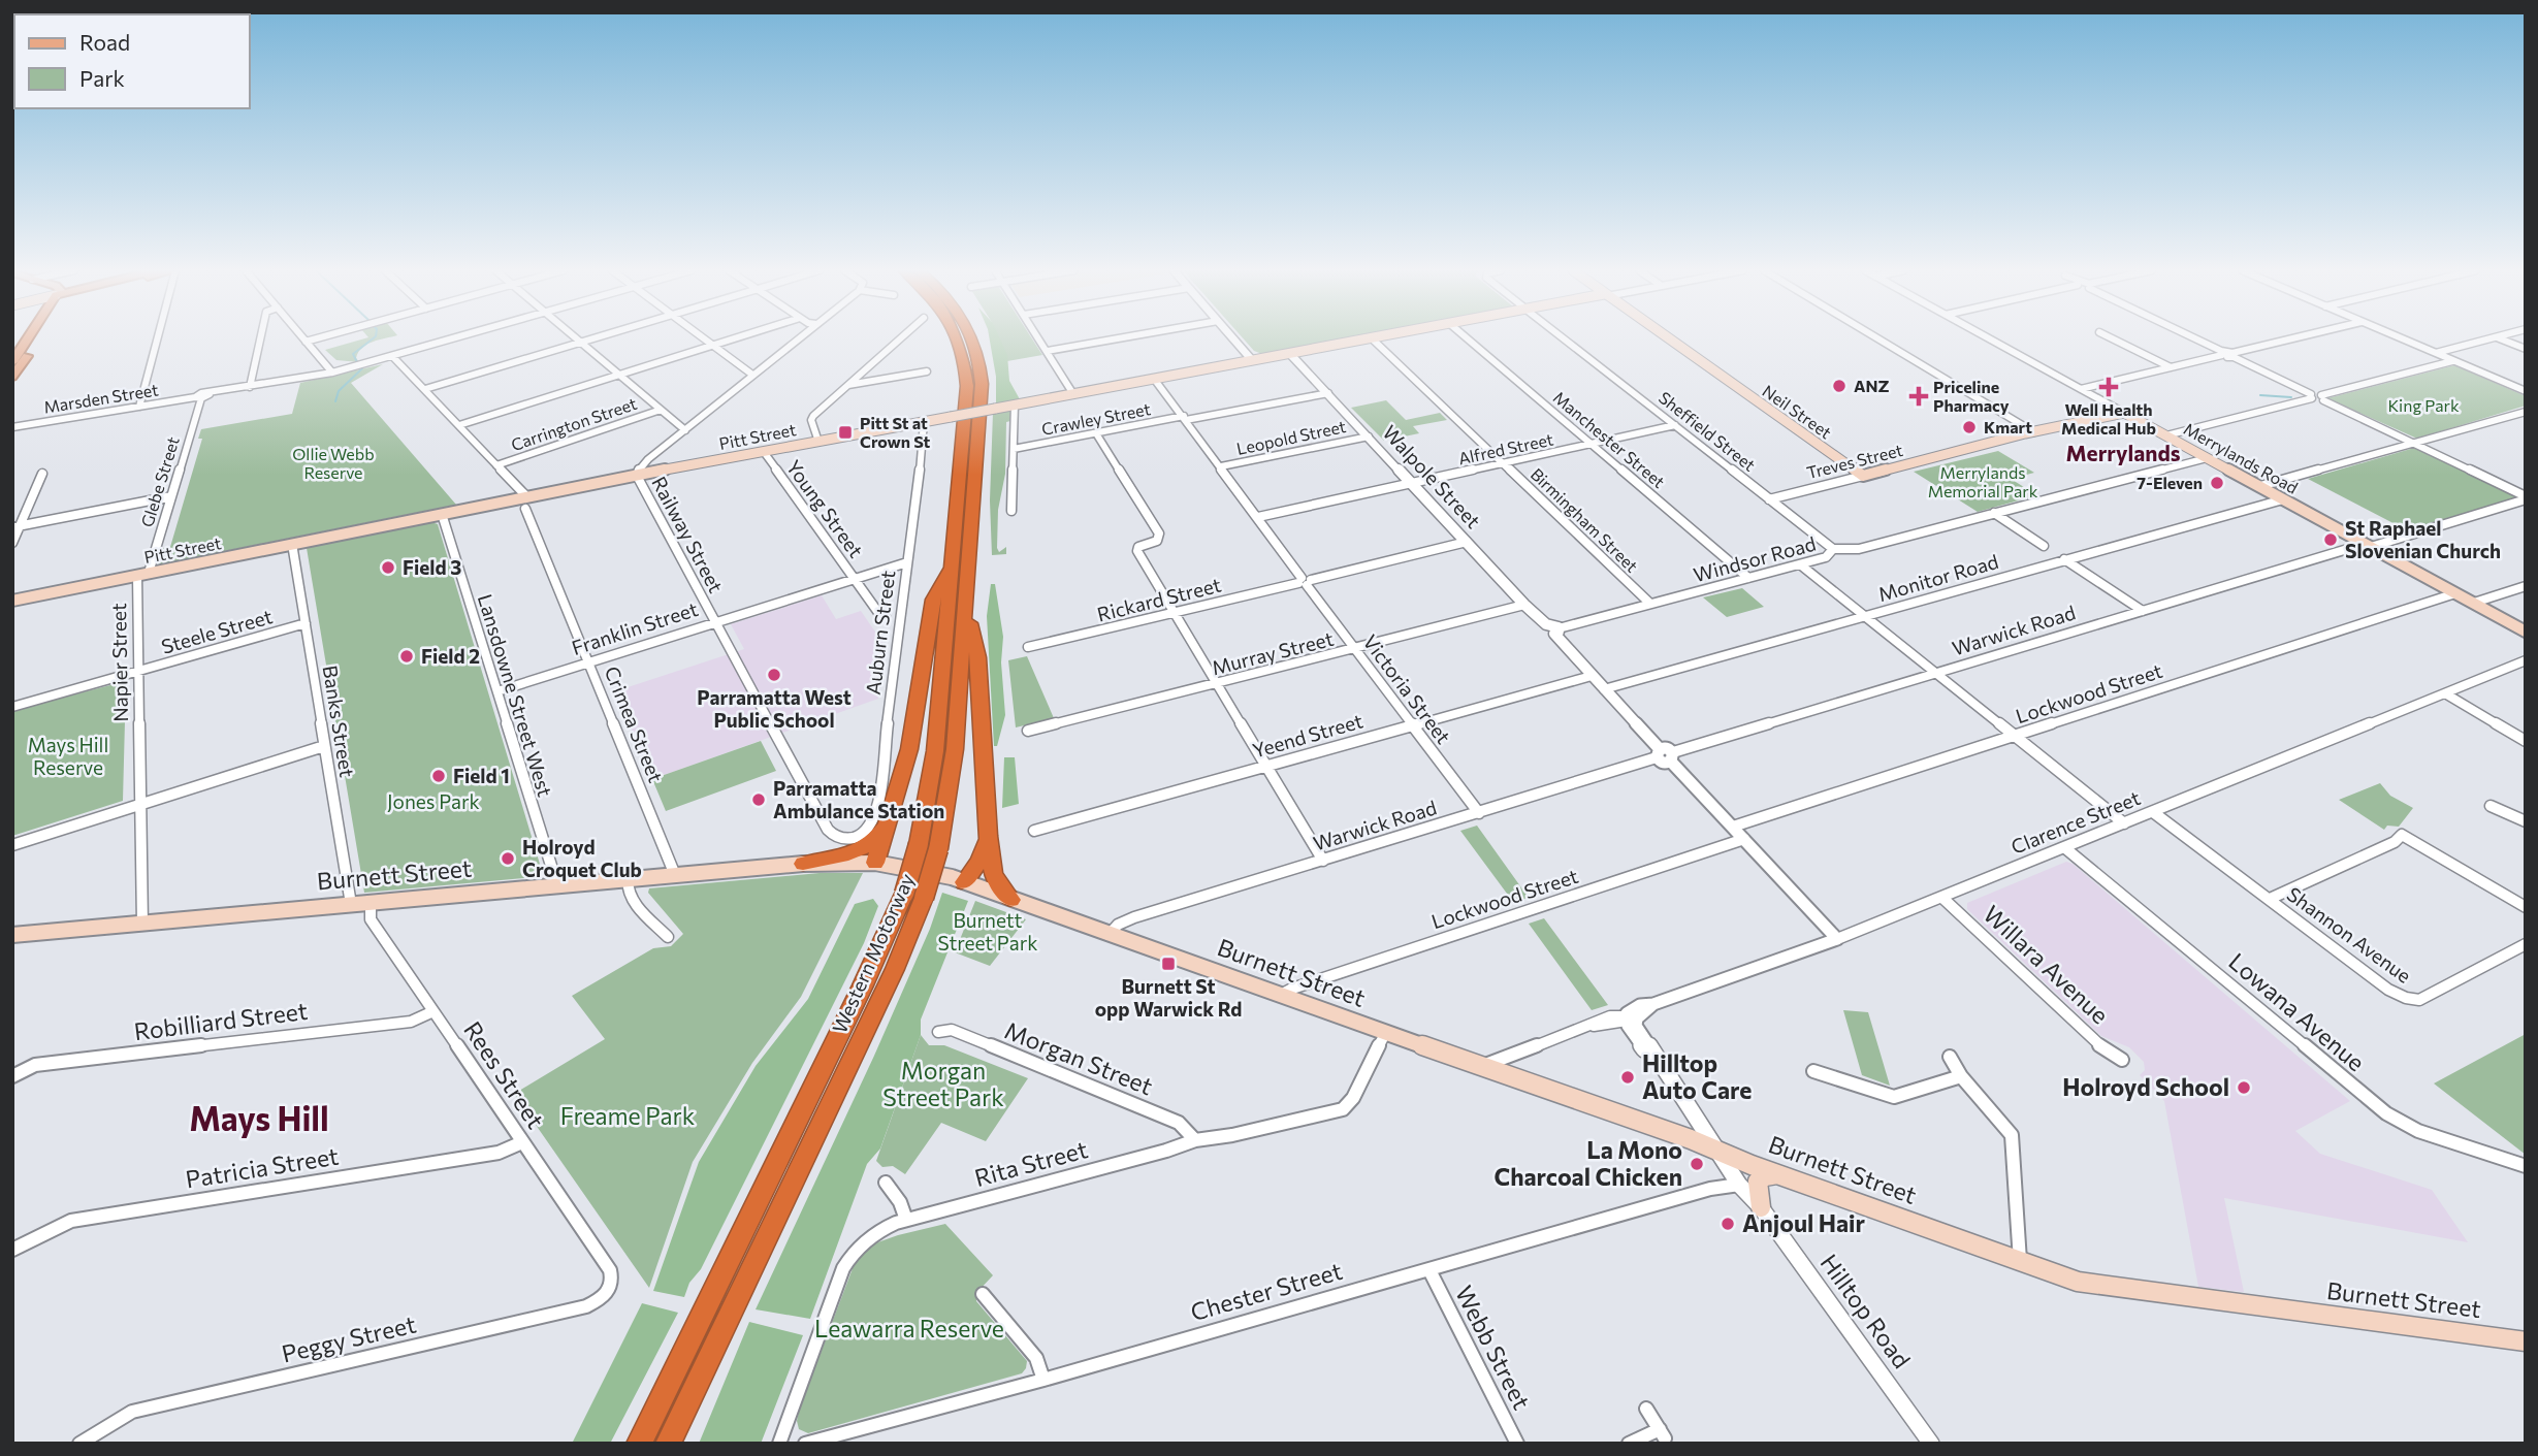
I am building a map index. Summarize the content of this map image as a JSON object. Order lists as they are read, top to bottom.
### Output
{
  "streets": {
    "highway": ["Western Motorway"],
    "main road": [
      "Neil Street",
      "Pitt Street",
      "Merrylands Road",
      "Treves Street",
      "Burnett Street"
    ],
    "street": [
      "Marsden Street",
      "Crawley Street",
      "Carrington Street",
      "Sheffield Street",
      "Leopold Street",
      "Manchester Street",
      "Alfred Street",
      "Walpole Street",
      "Glebe Street",
      "Young Street",
      "Birmingham Street",
      "Railway Street",
      "Windsor Road",
      "Monitor Road",
      "Rickard Street",
      "Franklin Street",
      "Warwick Road",
      "Steele Street",
      "Auburn Street",
      "Murray Street",
      "Napier Street",
      "Victoria Street",
      "Lockwood Street",
      "Lansdowne Street West",
      "Banks Street",
      "Crimea Street",
      "Yeend Street",
      "Clarence Street",
      "Shannon Avenue",
      "Willara Avenue",
      "Lowana Avenue",
      "Robilliard Street",
      "Morgan Street",
      "Rees Street",
      "Rita Street",
      "Patricia Street",
      "Chester Street",
      "Hilltop Road",
      "Peggy Street",
      "Webb Street"
    ]
  },
  "crossings": [
    ["Marsden Street", "Glebe Street"],
    ["Neil Street", "Treves Street"],
    ["Crawley Street", "Walpole Street"],
    ["Crawley Street", "Victoria Street"],
    ["Carrington Street", "Crimea Street"],
    ["Sheffield Street", "Alfred Street"],
    ["Sheffield Street", "Treves Street"],
    ["Sheffield Street", "Windsor Road"],
    ["Pitt Street", "Walpole Street"],
    ["Pitt Street", "Glebe Street"],
    ["Pitt Street", "Young Street"],
    ["Pitt Street", "Birmingham Street"],
    ["Pitt Street", "Railway Street"],
    ["Pitt Street", "Auburn Street"],
    ["Pitt Street", "Napier Street"],
    ["Pitt Street", "Victoria Street"],
    ["Pitt Street", "Lansdowne Street West"],
    ["Pitt Street", "Banks Street"],
    ["Pitt Street", "Crimea Street"],
    ["Leopold Street", "Walpole Street"],
    ["Leopold Street", "Victoria Street"],
    ["Manchester Street", "Alfred Street"],
    ["Manchester Street", "Windsor Road"],
    ["Alfred Street", "Walpole Street"],
    ["Alfred Street", "Birmingham Street"],
    ["Alfred Street", "Victoria Street"],
    ["Merrylands Road", "Treves Street"],
    ["Merrylands Road", "Windsor Road"],
    ["Merrylands Road", "Monitor Road"],
    ["Merrylands Road", "Warwick Road"],
    ["Merrylands Road", "Lockwood Street"],
    ["Walpole Street", "Windsor Road"],
    ["Walpole Street", "Rickard Street"],
    ["Walpole Street", "Murray Street"],
    ["Glebe Street", "Napier Street"],
    ["Young Street", "Franklin Street"],
    ["Birmingham Street", "Windsor Road"],
    ["Railway Street", "Franklin Street"],
    ["Railway Street", "Auburn Street"],
    ["Rickard Street", "Victoria Street"],
    ["Franklin Street", "Auburn Street"],
    ["Franklin Street", "Lansdowne Street West"],
    ["Franklin Street", "Crimea Street"],
    ["Warwick Road", "Victoria Street"],
    ["Warwick Road", "Burnett Street"],
    ["Steele Street", "Napier Street"],
    ["Steele Street", "Banks Street"],
    ["Murray Street", "Victoria Street"],
    ["Napier Street", "Burnett Street"],
    ["Victoria Street", "Yeend Street"],
    ["Lockwood Street", "Burnett Street"],
    ["Lansdowne Street West", "Burnett Street"],
    ["Banks Street", "Burnett Street"],
    ["Crimea Street", "Burnett Street"],
    ["Clarence Street", "Burnett Street"],
    ["Clarence Street", "Shannon Avenue"],
    ["Clarence Street", "Willara Avenue"],
    ["Clarence Street", "Lowana Avenue"],
    ["Clarence Street", "Hilltop Road"],
    ["Burnett Street", "Rees Street"],
    ["Burnett Street", "Rita Street"],
    ["Burnett Street", "Hilltop Road"],
    ["Robilliard Street", "Rees Street"],
    ["Morgan Street", "Rita Street"],
    ["Rees Street", "Patricia Street"],
    ["Rees Street", "Peggy Street"],
    ["Chester Street", "Hilltop Road"],
    ["Chester Street", "Webb Street"]
  ],
  "districts": ["Merrylands", "Mays Hill"],
  "parks": [
    "King Park",
    "Ollie Webb Reserve",
    "Merrylands Memorial Park",
    "Mays Hill Reserve",
    "Jones Park",
    "Burnett Street Park",
    "Morgan Street Park",
    "Freame Park",
    "Leawarra Reserve"
  ],
  "places": {
    "other": [
      "ANZ",
      "Kmart",
      "7-Eleven",
      "St Raphael Slovenian Church",
      "Field 3",
      "Field 2",
      "Parramatta West Public School",
      "Field 1",
      "Parramatta Ambulance Station",
      "Holroyd Croquet Club",
      "Hilltop Auto Care",
      "Holroyd School",
      "La Mono Charcoal Chicken",
      "Anjoul Hair"
    ],
    "health": ["Well Health Medical Hub", "Priceline Pharmacy"],
    "transit": ["Pitt St at Crown St", "Burnett St opp Warwick Rd"]
  },
  "legend": ["Road", "Park"]
}
